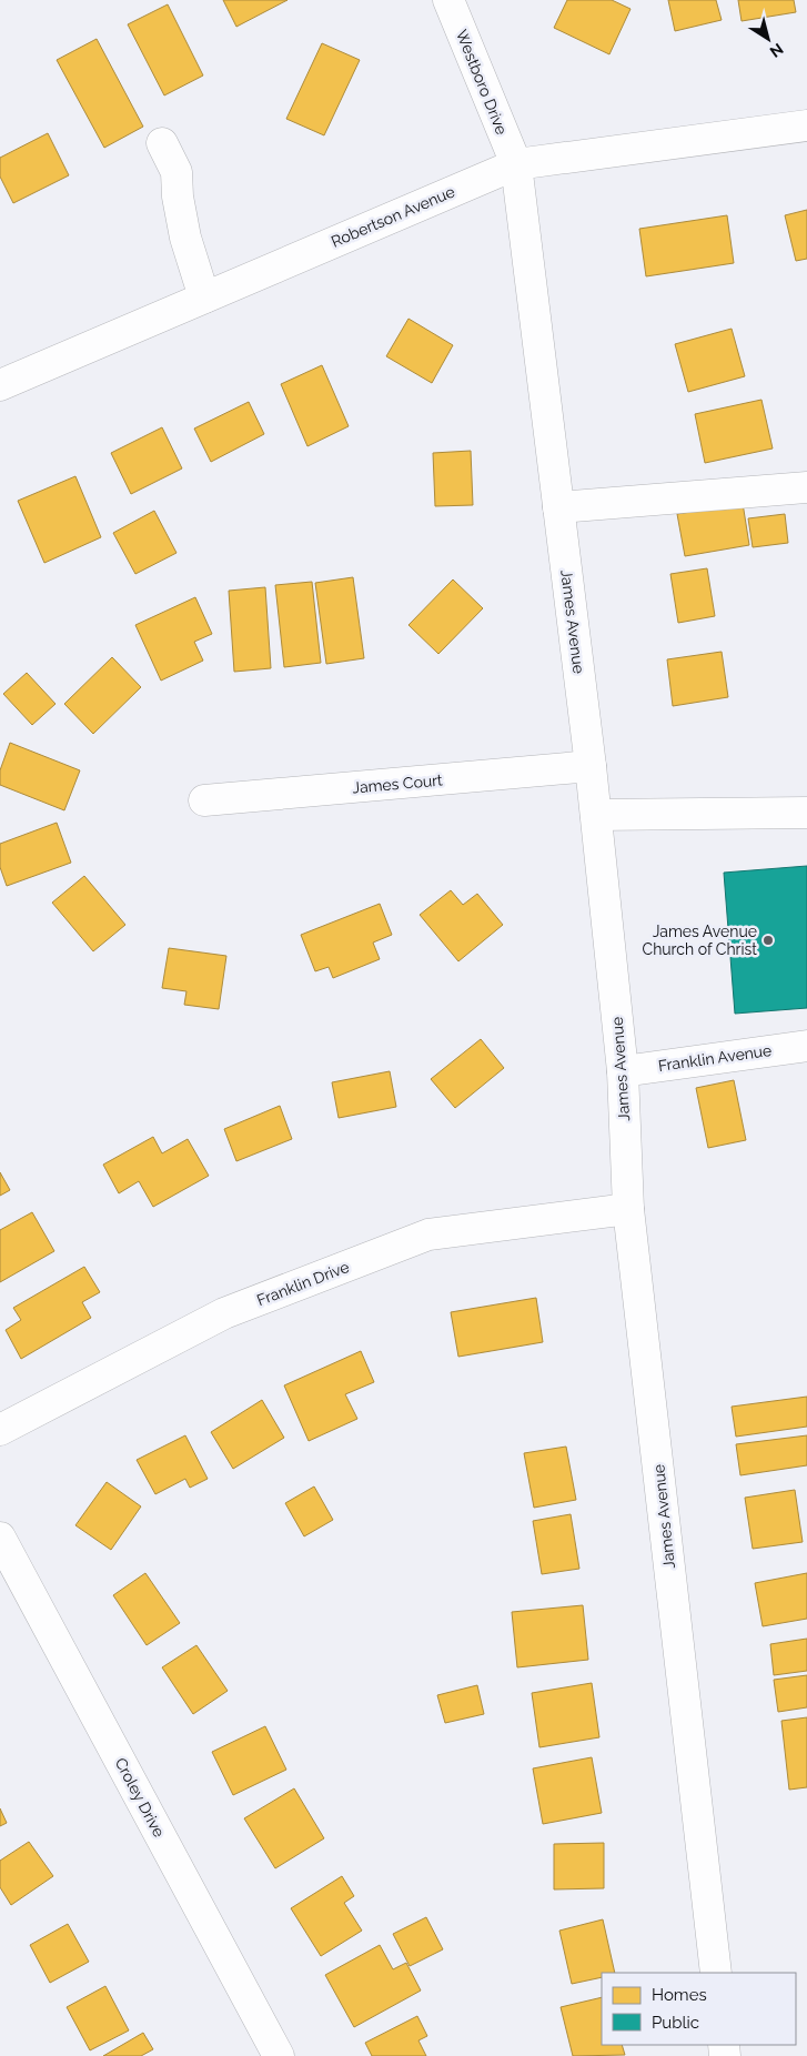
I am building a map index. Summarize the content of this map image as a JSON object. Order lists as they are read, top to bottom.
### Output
{
  "streets": {
    "street": [
      "Westboro Drive",
      "Robertson Avenue",
      "James Avenue",
      "James Court",
      "Franklin Avenue",
      "Franklin Drive",
      "Croley Drive"
    ]
  },
  "crossings": [
    ["Westboro Drive", "Robertson Avenue"],
    ["Westboro Drive", "James Avenue"],
    ["Robertson Avenue", "James Avenue"],
    ["James Avenue", "James Court"],
    ["James Avenue", "Franklin Avenue"],
    ["James Avenue", "Franklin Drive"]
  ],
  "places": ["James Avenue Church of Christ"],
  "legend": ["Homes", "Public"],
  "north": "bottom right"
}
